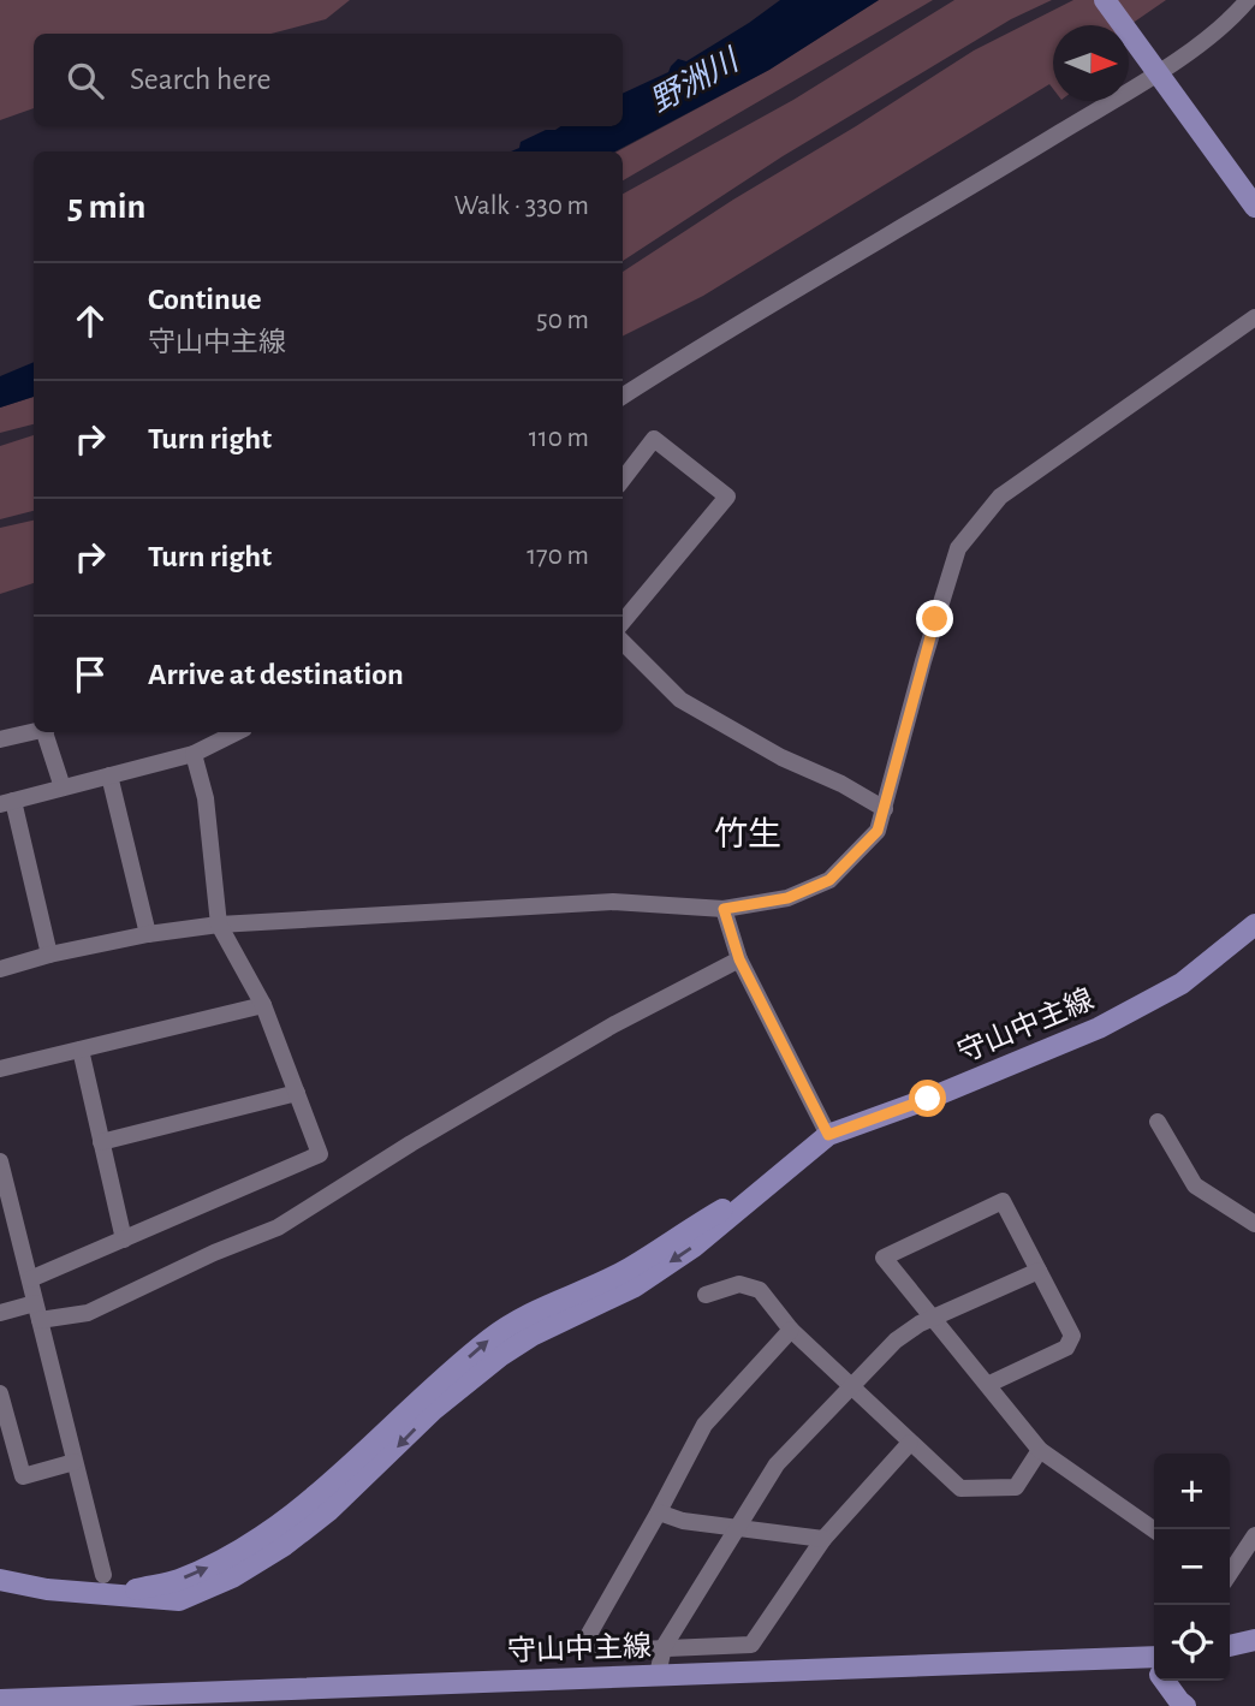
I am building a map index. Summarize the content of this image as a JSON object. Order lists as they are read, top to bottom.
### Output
{
  "streets": {
    "main road": ["守山中主線"]
  },
  "districts": ["竹生"],
  "water": ["野洲川"],
  "north": "right",
  "page": {
    "search": "Search here",
    "heading": ["5 min", "Walk · 330 m"],
    "list": [
      ["Continue", "守山中主線", "50 m"],
      ["Turn right", "110 m"],
      ["Turn right", "170 m"],
      "Arrive at destination"
    ],
    "map_buttons": ["+", "−"]
  }
}
